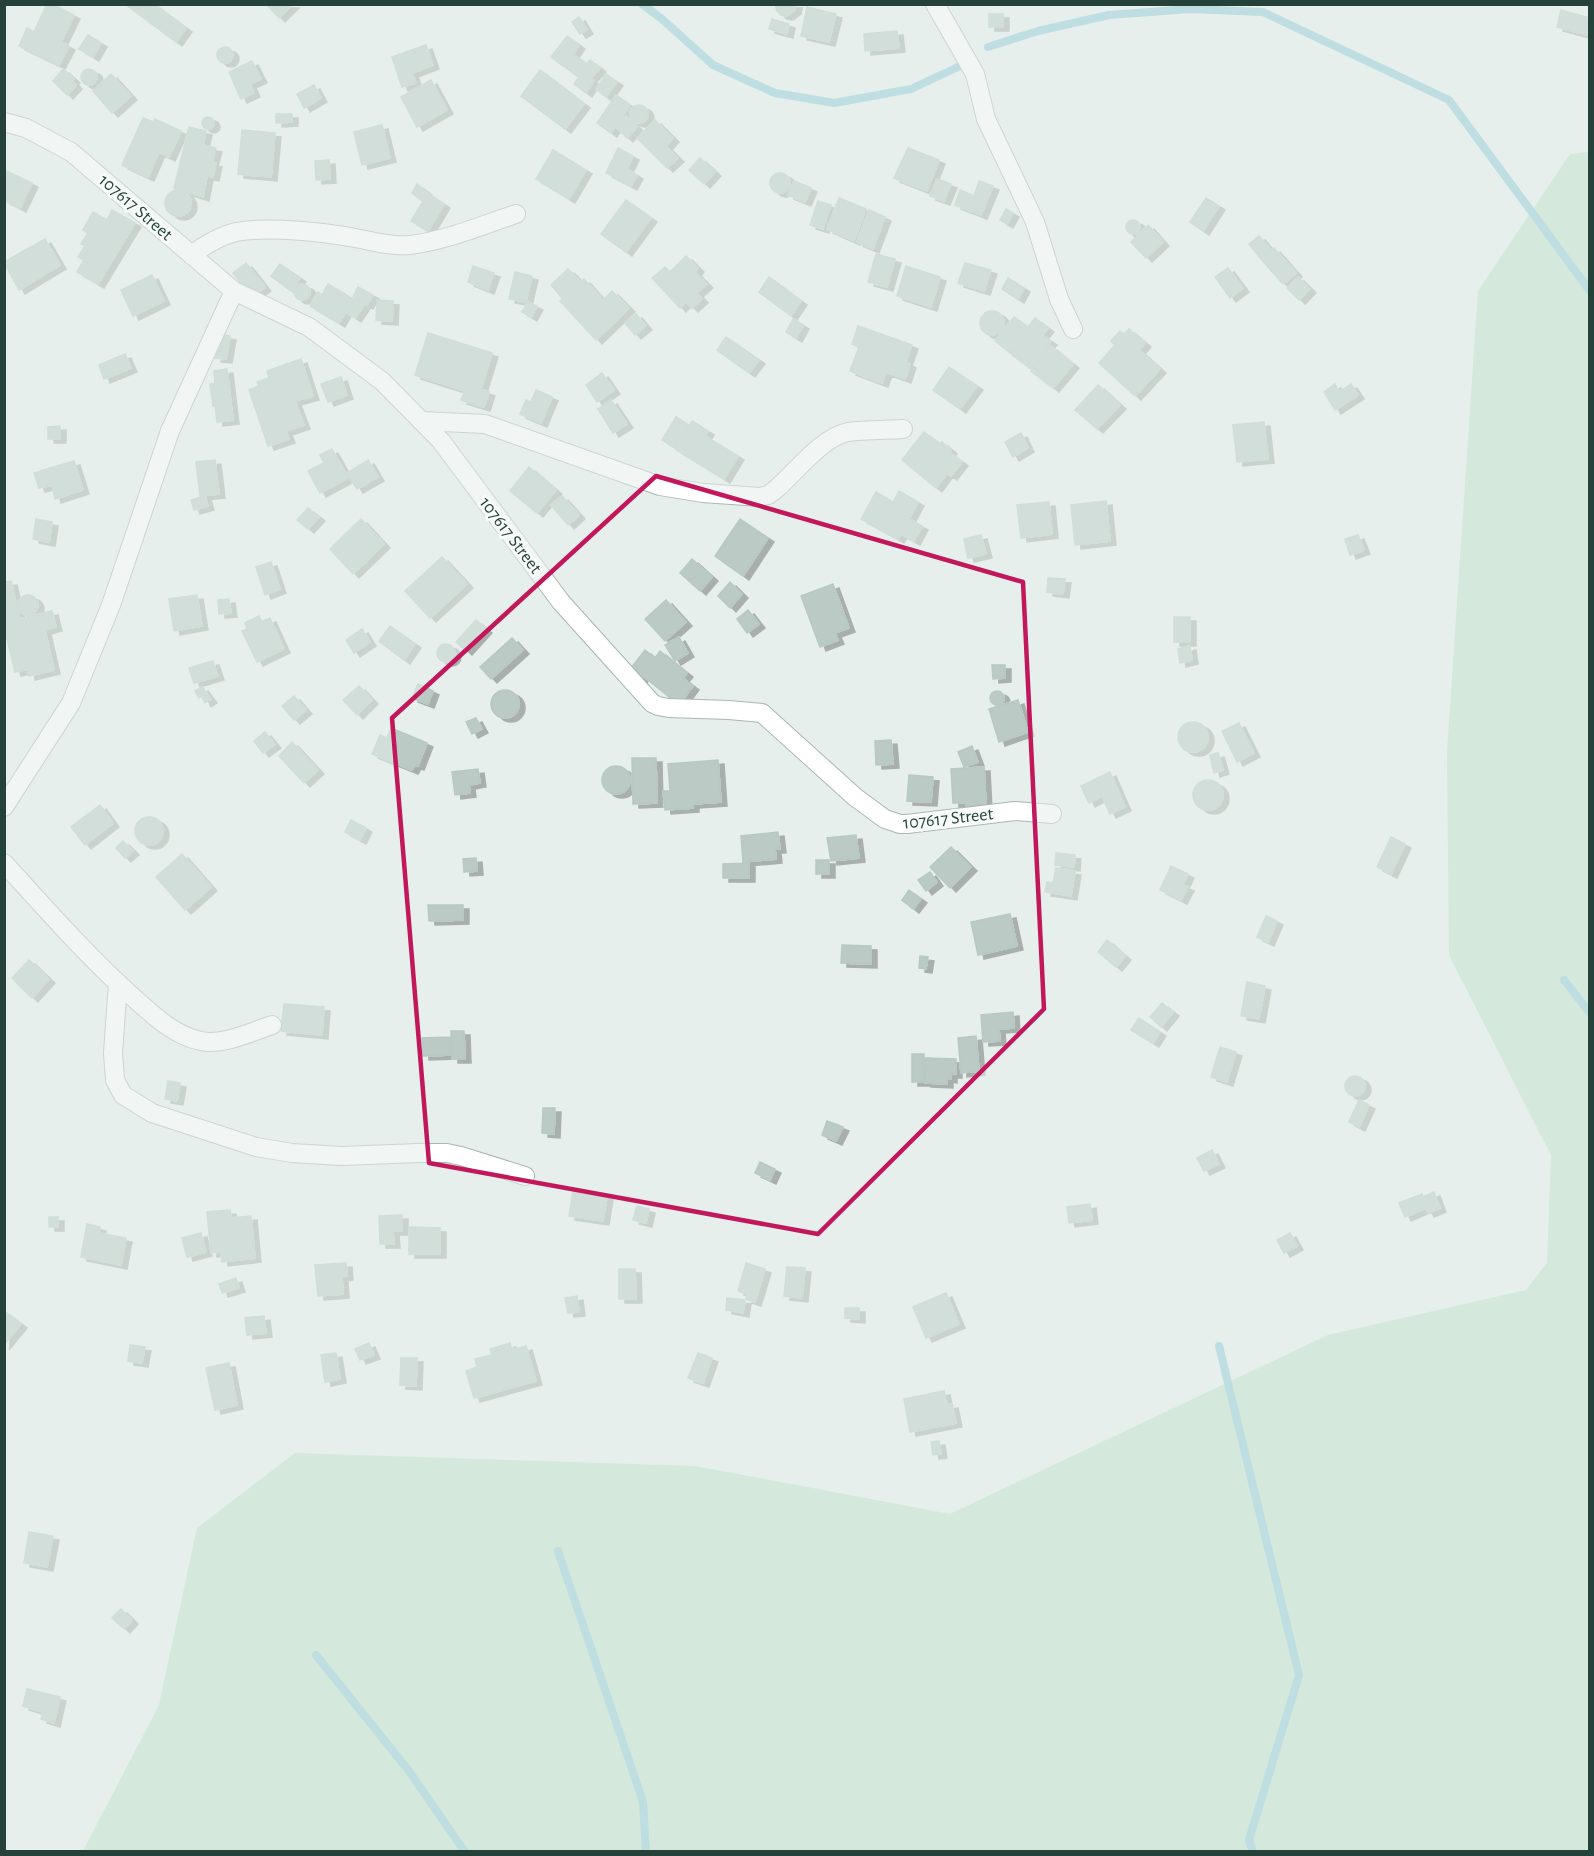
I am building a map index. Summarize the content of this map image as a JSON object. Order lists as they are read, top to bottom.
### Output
{
  "streets": {
    "street": ["107617 Street"]
  }
}
